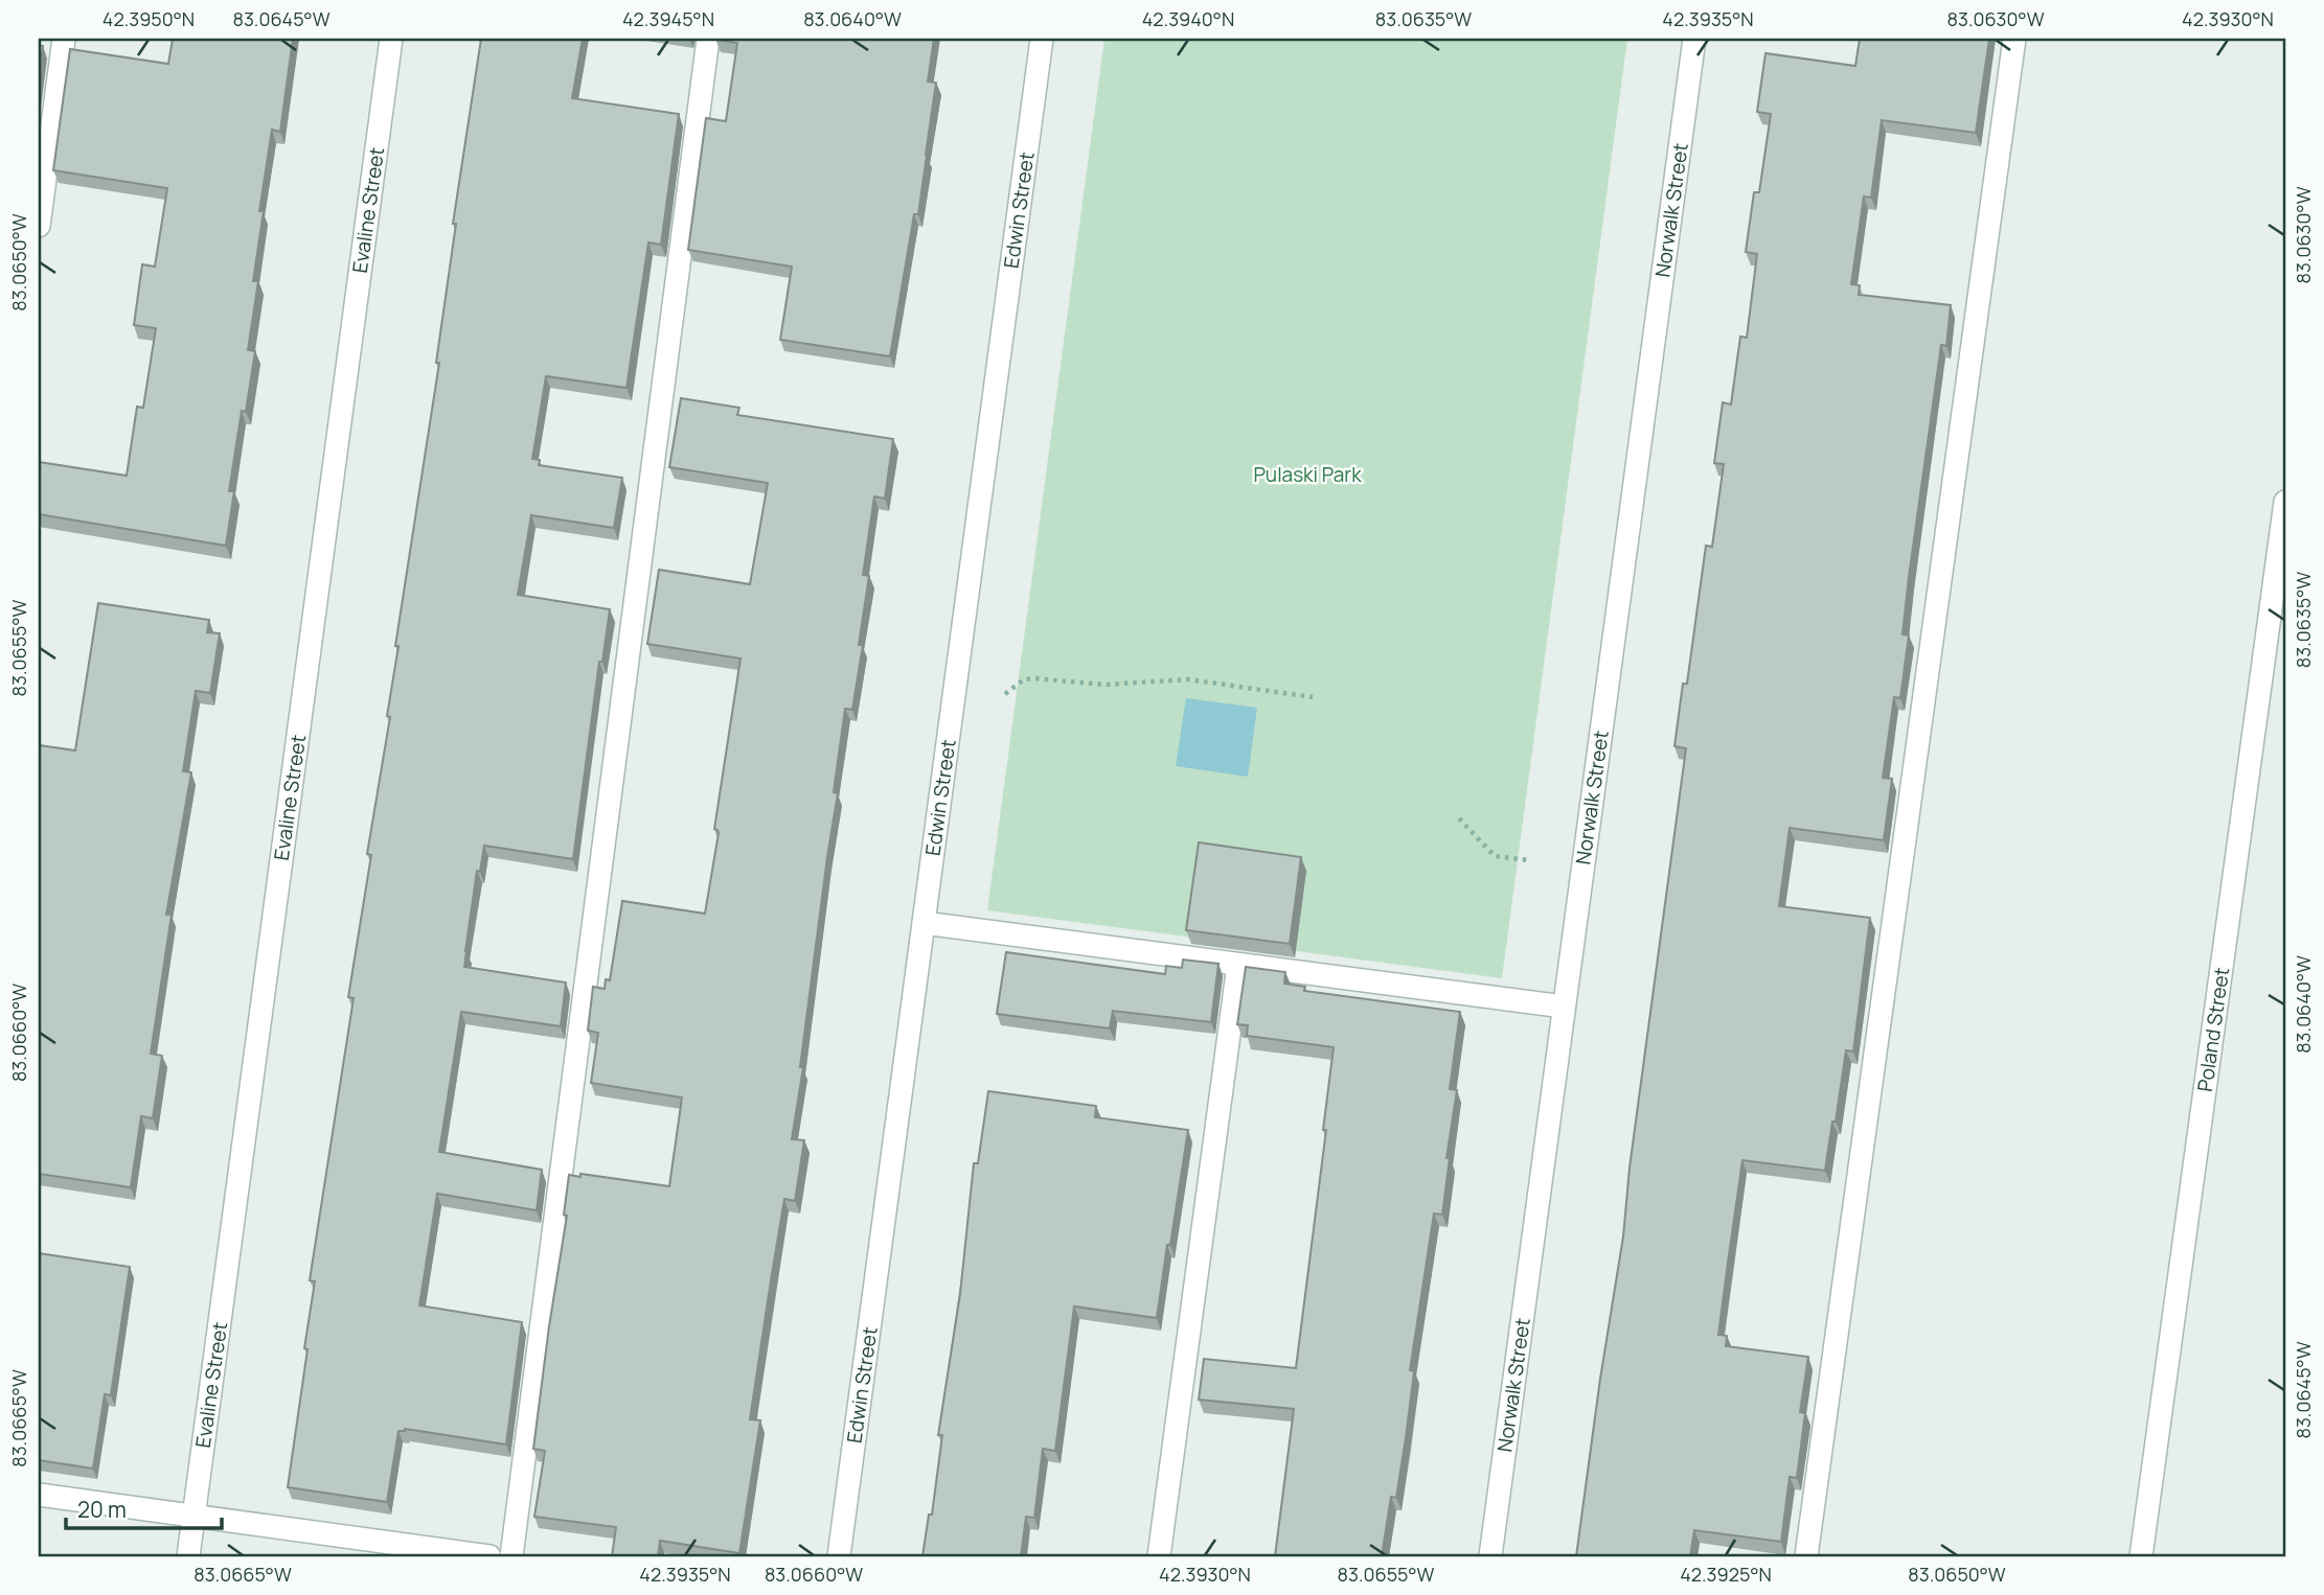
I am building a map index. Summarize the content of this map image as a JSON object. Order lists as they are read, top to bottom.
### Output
{
  "streets": {
    "street": [
      "Evaline Street",
      "Edwin Street",
      "Norwalk Street",
      "Poland Street"
    ]
  },
  "parks": ["Pulaski Park"],
  "scale_bar": "20 m",
  "coordinates": [
    "42.3950°N",
    "83.0645°W",
    "42.3945°N",
    "83.0640°W",
    "42.3940°N",
    "83.0635°W",
    "42.3935°N",
    "83.0630°W",
    "42.3930°N",
    "83.0650°W",
    "83.0655°W",
    "83.0660°W",
    "83.0665°W",
    "42.3925°N"
  ]
}
